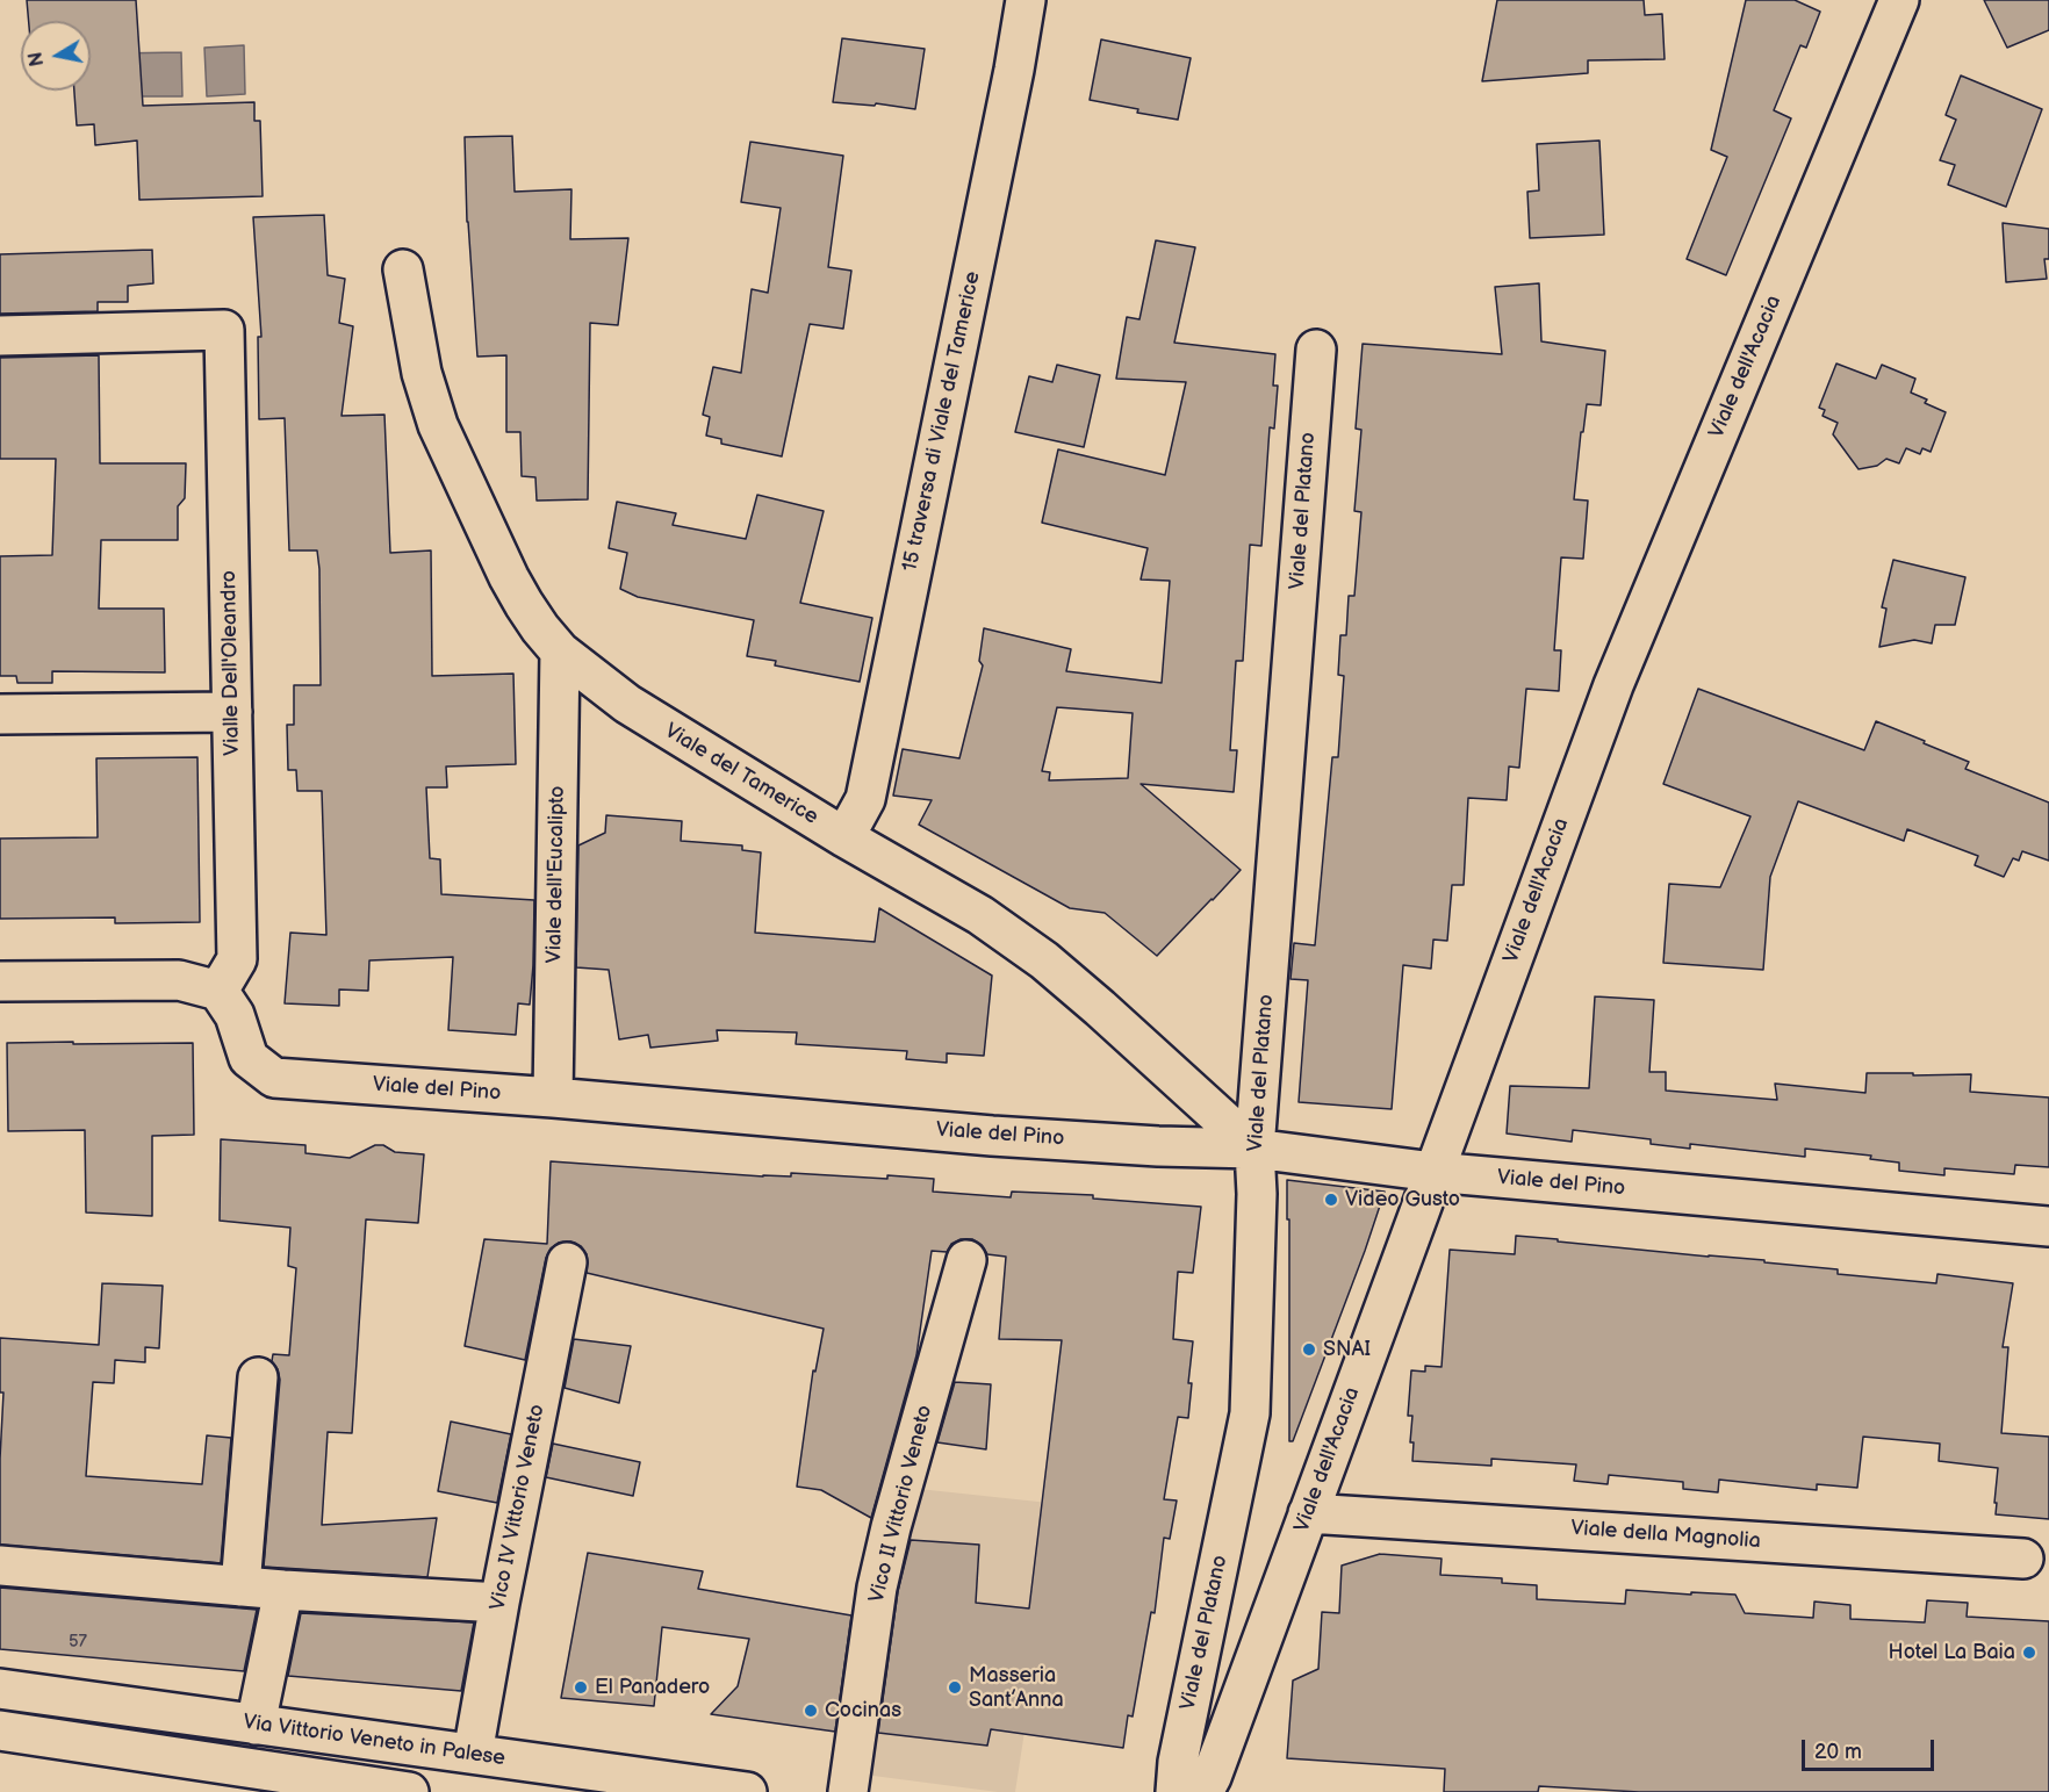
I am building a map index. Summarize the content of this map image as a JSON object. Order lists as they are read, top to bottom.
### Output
{
  "streets": {
    "street": [
      "Viale dell'Acacia",
      "15 traversa di Viale del Tamerice",
      "Viale del Platano",
      "Vialle Dell'Oleandro",
      "Viale del Tamerice",
      "Viale dell'Eucalipto",
      "Viale del Pino",
      "Vico II Vittorio Veneto",
      "Vico IV Vittorio Veneto",
      "Viale della Magnolia",
      "Via Vittorio Veneto in Palese"
    ]
  },
  "crossings": [
    ["Viale dell'Acacia", "Viale del Pino"],
    ["Viale dell'Acacia", "Viale della Magnolia"],
    ["15 traversa di Viale del Tamerice", "Viale del Tamerice"],
    ["Viale del Platano", "Viale del Tamerice"],
    ["Viale del Platano", "Viale del Pino"],
    ["Vialle Dell'Oleandro", "Viale del Pino"],
    ["Viale del Tamerice", "Viale dell'Eucalipto"],
    ["Viale del Tamerice", "Viale del Pino"],
    ["Viale dell'Eucalipto", "Viale del Pino"],
    ["Vico IV Vittorio Veneto", "Via Vittorio Veneto in Palese"]
  ],
  "places": [
    "Video Gusto",
    "SNAI",
    "Hotel La Baia",
    "El Panadero",
    "Masseria Sant’Anna",
    "Cocinas"
  ],
  "house_numbers": ["57"],
  "scale_bar": "20 m",
  "north": "left"
}
